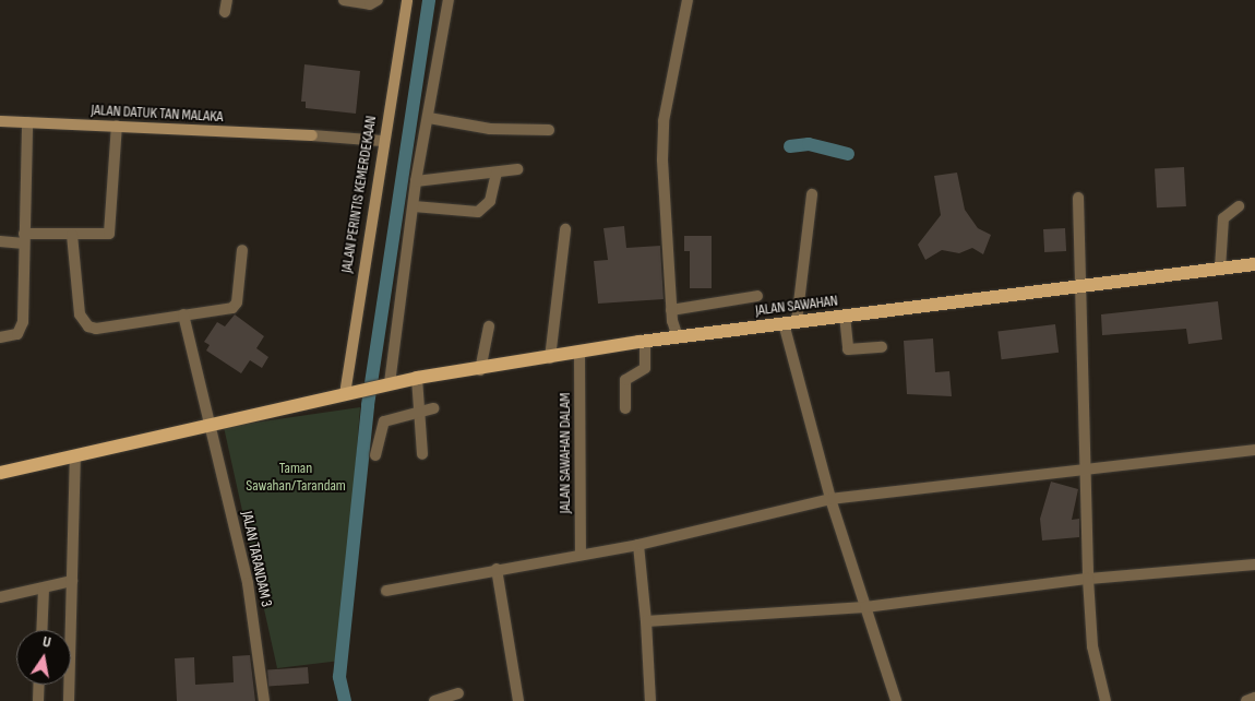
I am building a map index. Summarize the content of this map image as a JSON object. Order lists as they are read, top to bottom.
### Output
{
  "streets": {
    "main road": ["JALAN DATUK TAN MALAKA", "JALAN PERINTIS KEMERDEKAAN", "JALAN SAWAHAN"],
    "street": ["JALAN SAWAHAN DALAM", "JALAN TARANDAM 3"]
  },
  "crossings": [
    ["JALAN PERINTIS KEMERDEKAAN", "JALAN SAWAHAN"],
    ["JALAN SAWAHAN", "JALAN SAWAHAN DALAM"],
    ["JALAN SAWAHAN", "JALAN TARANDAM 3"]
  ],
  "parks": ["Taman Sawahan/Tarandam"],
  "north": "top"
}
